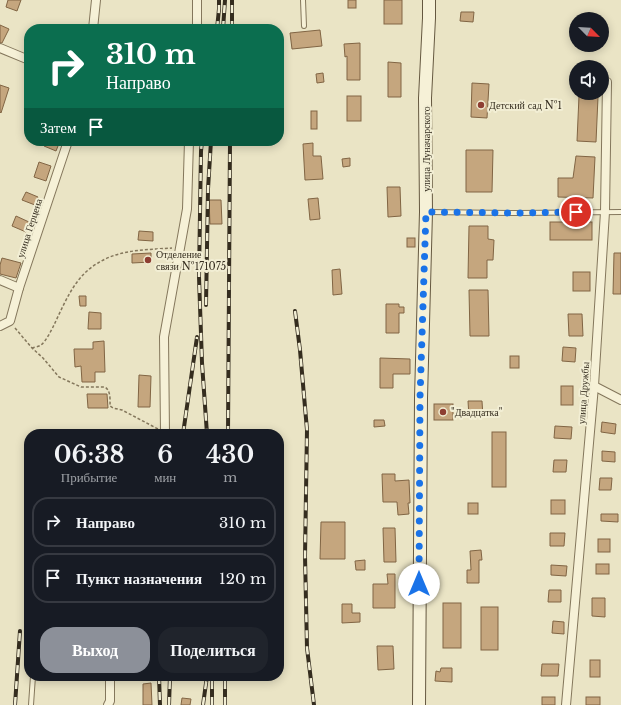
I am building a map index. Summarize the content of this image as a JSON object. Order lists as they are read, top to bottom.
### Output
{
  "streets": {
    "street": ["улица Луначарского", "улица Герцена", "улица Дружбы"]
  },
  "places": ["Детский сад №1", "Отделение связи №171075", "\"Двадцатка\""],
  "north": "bottom right",
  "page": {
    "turn": ["310 m", "Направо"],
    "then": "Затем",
    "eta": [
      "06:38",
      "Прибытие",
      "6",
      "мин",
      "430",
      "m"
    ],
    "list": [
      {
        "name": "Направо",
        "value": "310 m"
      },
      {
        "name": "Пункт назначения",
        "value": "120 m"
      }
    ],
    "buttons": ["Выход", "Поделиться"]
  }
}
